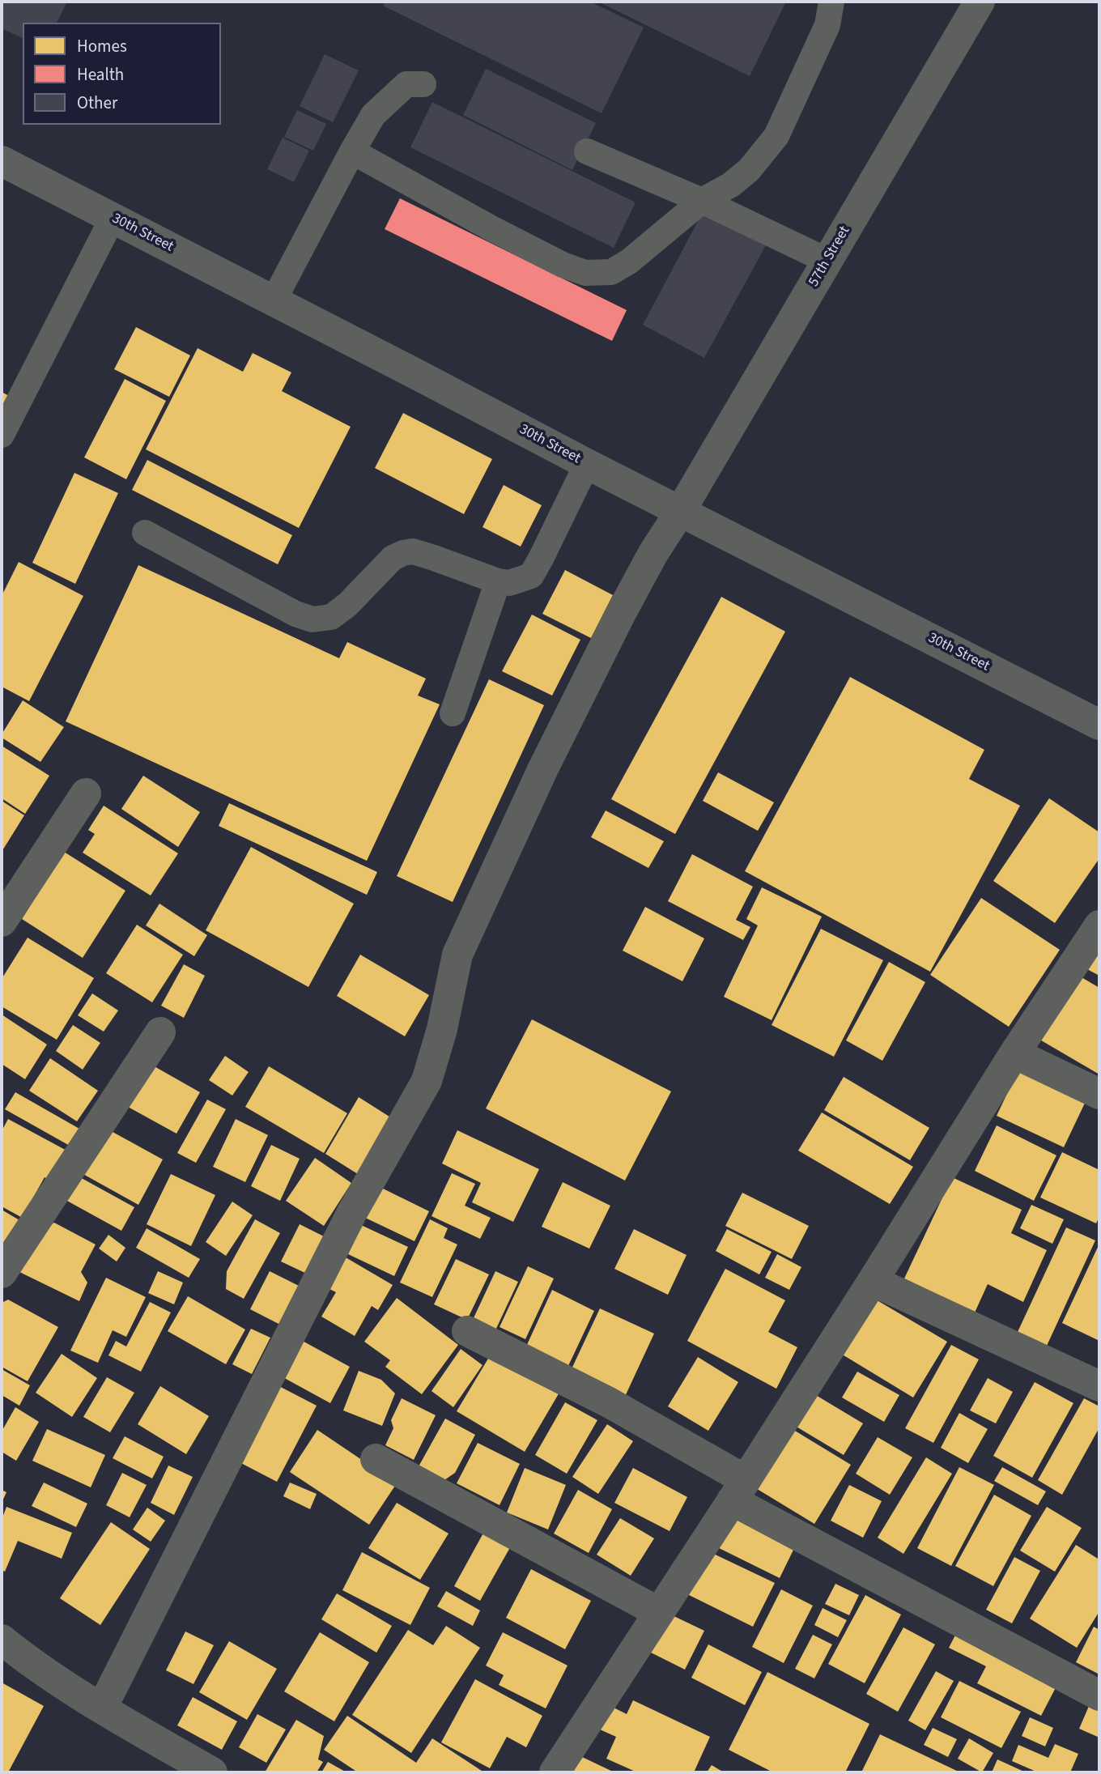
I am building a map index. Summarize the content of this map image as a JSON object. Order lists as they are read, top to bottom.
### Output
{
  "streets": {
    "street": ["30th Street", "57th Street"]
  },
  "crossings": [
    ["30th Street", "57th Street"]
  ],
  "legend": ["Homes", "Health", "Other"]
}
